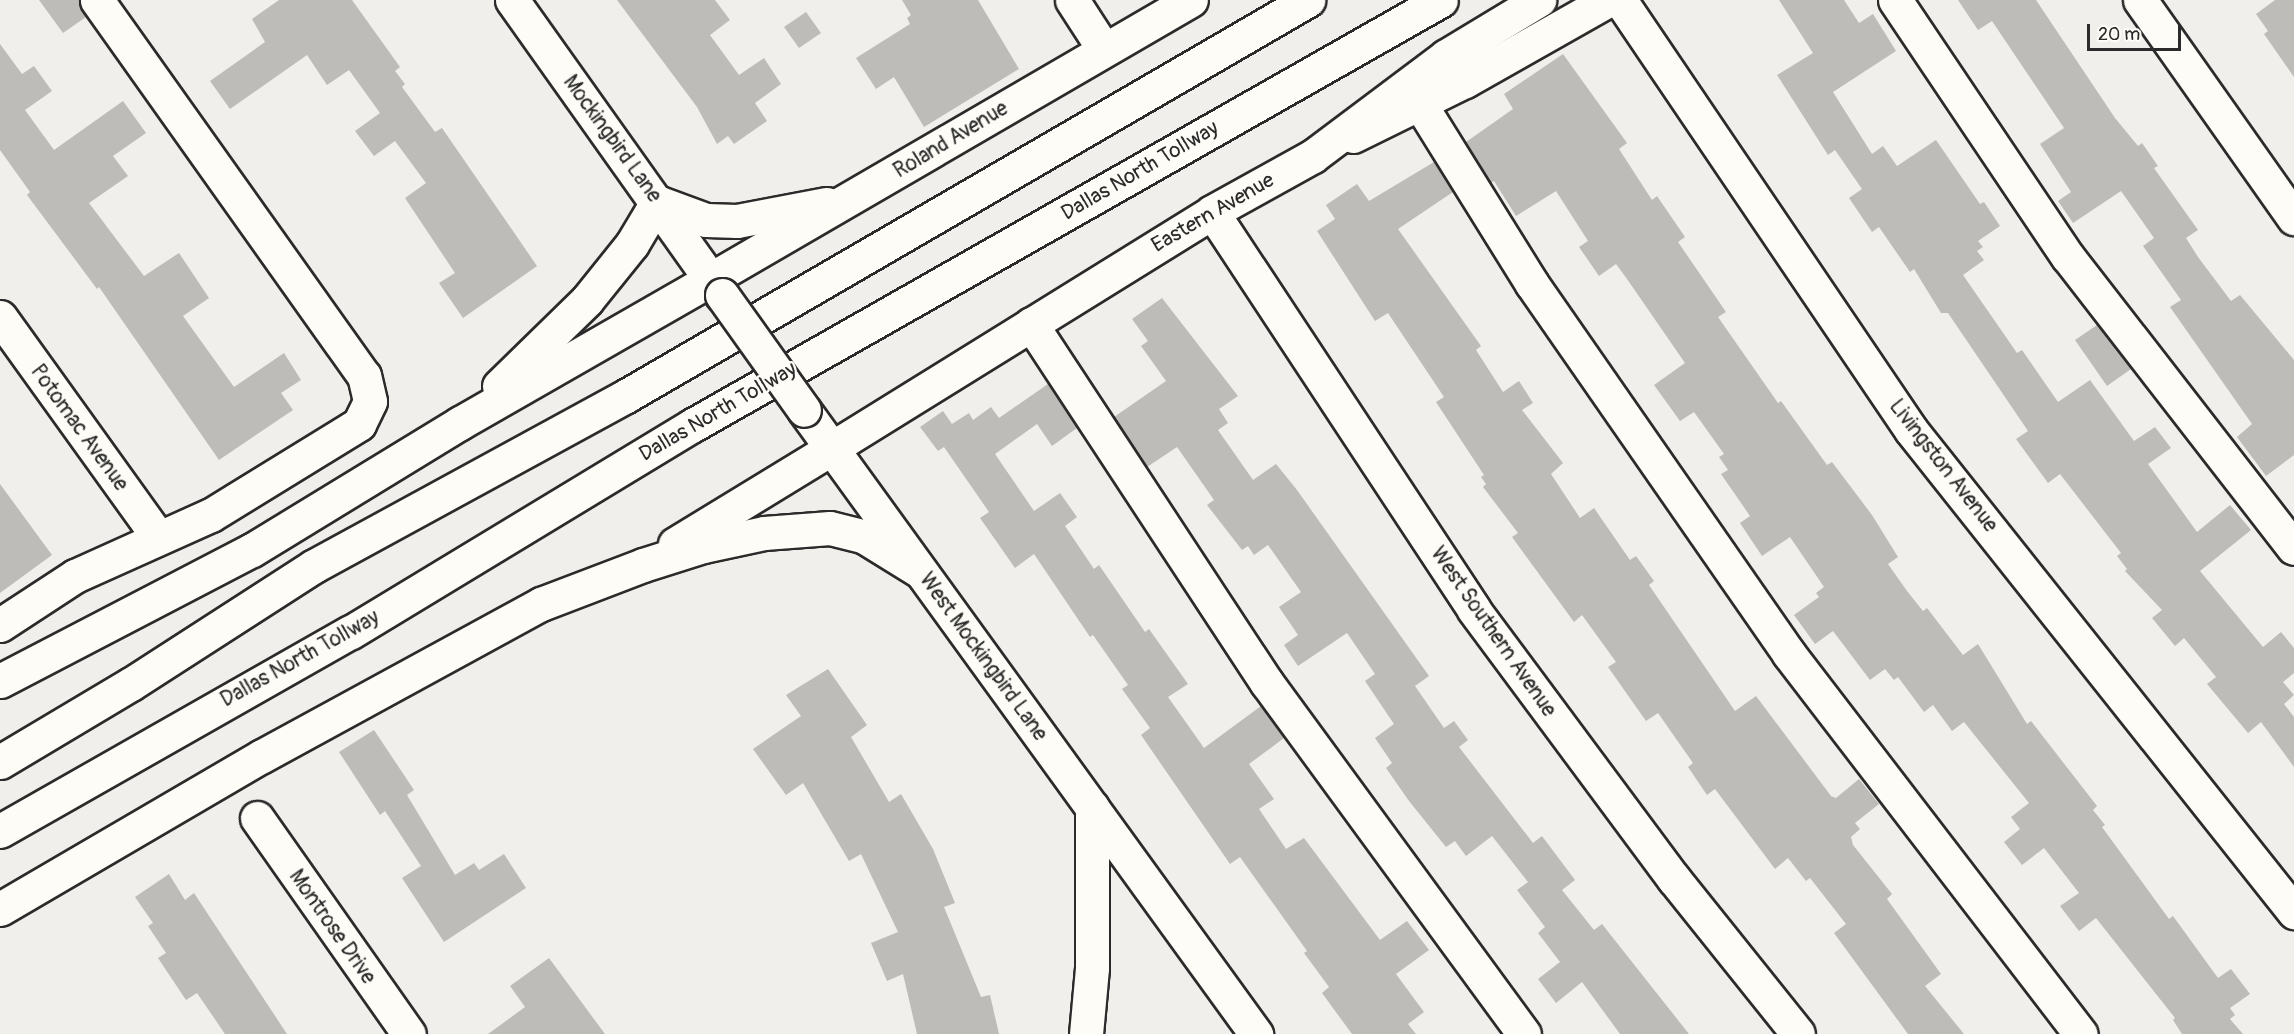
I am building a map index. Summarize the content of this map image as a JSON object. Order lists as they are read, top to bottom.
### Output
{
  "streets": {
    "main road": [
      "Mockingbird Lane",
      "Roland Avenue",
      "Dallas North Tollway",
      "Eastern Avenue",
      "Potomac Avenue",
      "Livingston Avenue",
      "West Southern Avenue",
      "West Mockingbird Lane",
      "Montrose Drive"
    ]
  },
  "crossings": [
    ["Mockingbird Lane", "Roland Avenue"],
    ["Mockingbird Lane", "West Mockingbird Lane"],
    ["Roland Avenue", "West Mockingbird Lane"],
    ["Eastern Avenue", "West Southern Avenue"],
    ["Eastern Avenue", "West Mockingbird Lane"]
  ],
  "scale_bar": "20 m"
}
